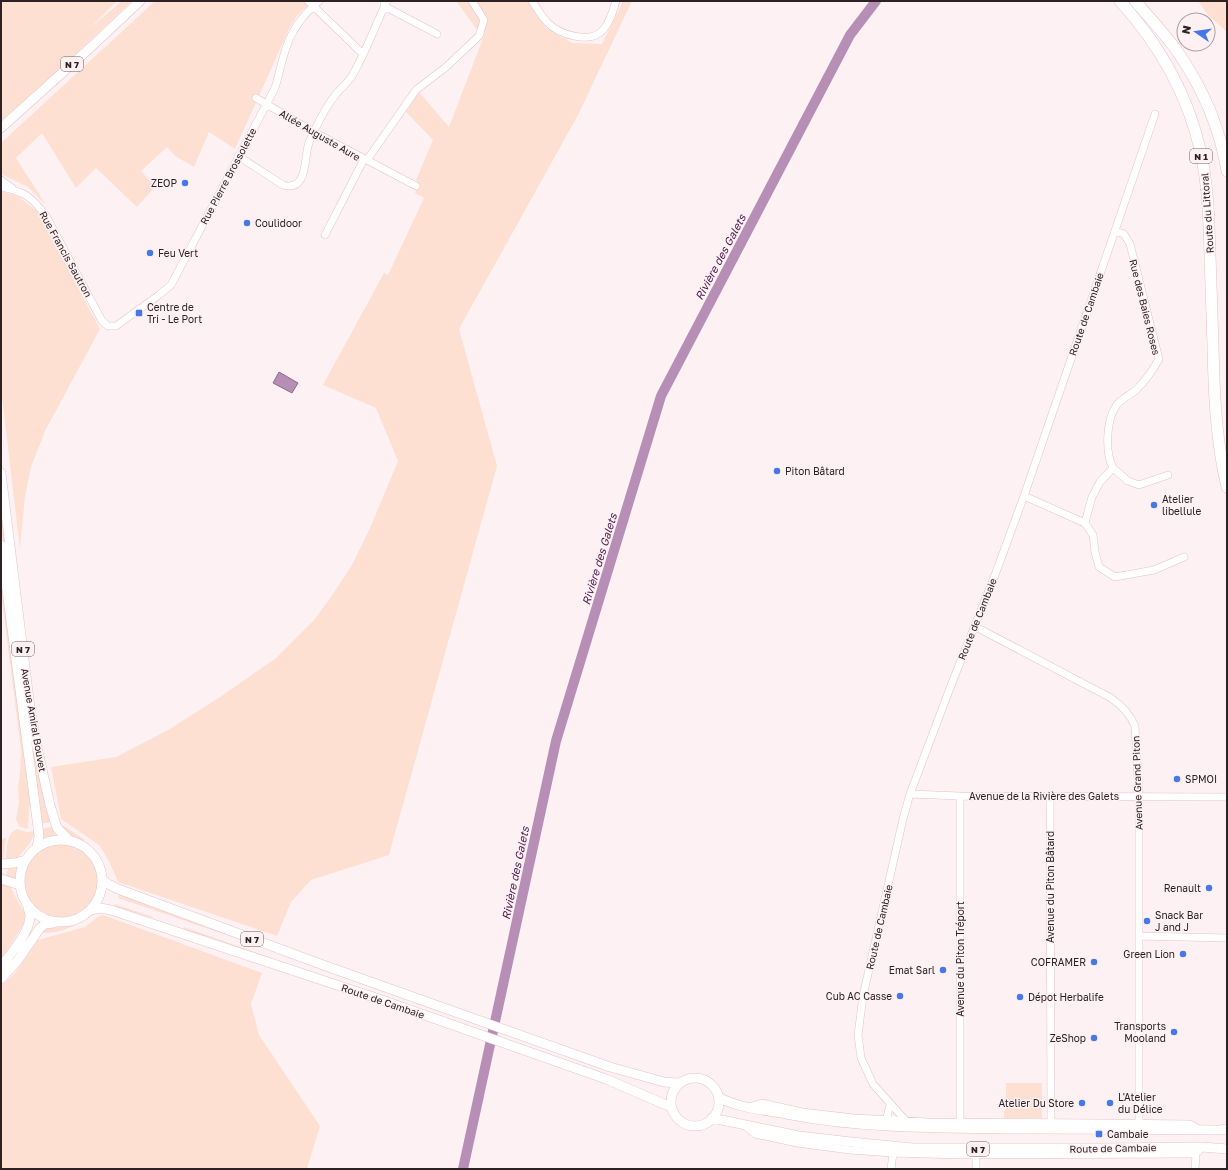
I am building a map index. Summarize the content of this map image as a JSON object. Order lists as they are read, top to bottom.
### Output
{
  "streets": {
    "highway": ["N 1", "Route du Littoral"],
    "main road": ["N 7", "Route de Cambaie", "Avenue Amiral Bouvet"],
    "street": [
      "Allée Auguste Aure",
      "Rue Pierre Brossolette",
      "Rue Francis Sautron",
      "Rue des Baies Roses",
      "Avenue Grand Piton",
      "Avenue de la Rivière des Galets",
      "Avenue du Piton Bâtard",
      "Avenue du Piton Tréport"
    ]
  },
  "crossings": [
    ["Allée Auguste Aure", "Rue Pierre Brossolette"],
    ["Rue Pierre Brossolette", "Rue Francis Sautron"],
    ["Rue des Baies Roses", "Route de Cambaie"],
    ["Route de Cambaie", "Avenue Amiral Bouvet"],
    ["Route de Cambaie", "Avenue Grand Piton"],
    ["Route de Cambaie", "Avenue de la Rivière des Galets"],
    ["Avenue Grand Piton", "Avenue de la Rivière des Galets"],
    ["Avenue de la Rivière des Galets", "Avenue du Piton Bâtard"],
    ["Avenue de la Rivière des Galets", "Avenue du Piton Tréport"]
  ],
  "water": ["Rivière des Galets"],
  "places": {
    "other": [
      "ZEOP",
      "Coulidoor",
      "Feu Vert",
      "Piton Bâtard",
      "Atelier libellule",
      "SPMOI",
      "Renault",
      "Snack Bar J and J",
      "Green Lion",
      "COFRAMER",
      "Emat Sarl",
      "Cub AC Casse",
      "Dépot Herbalife",
      "Transports Mooland",
      "ZeShop",
      "Atelier Du Store",
      "L'Atelier du Délice"
    ],
    "transit": ["Centre de Tri - Le Port", "Cambaie"]
  },
  "north": "left"
}
